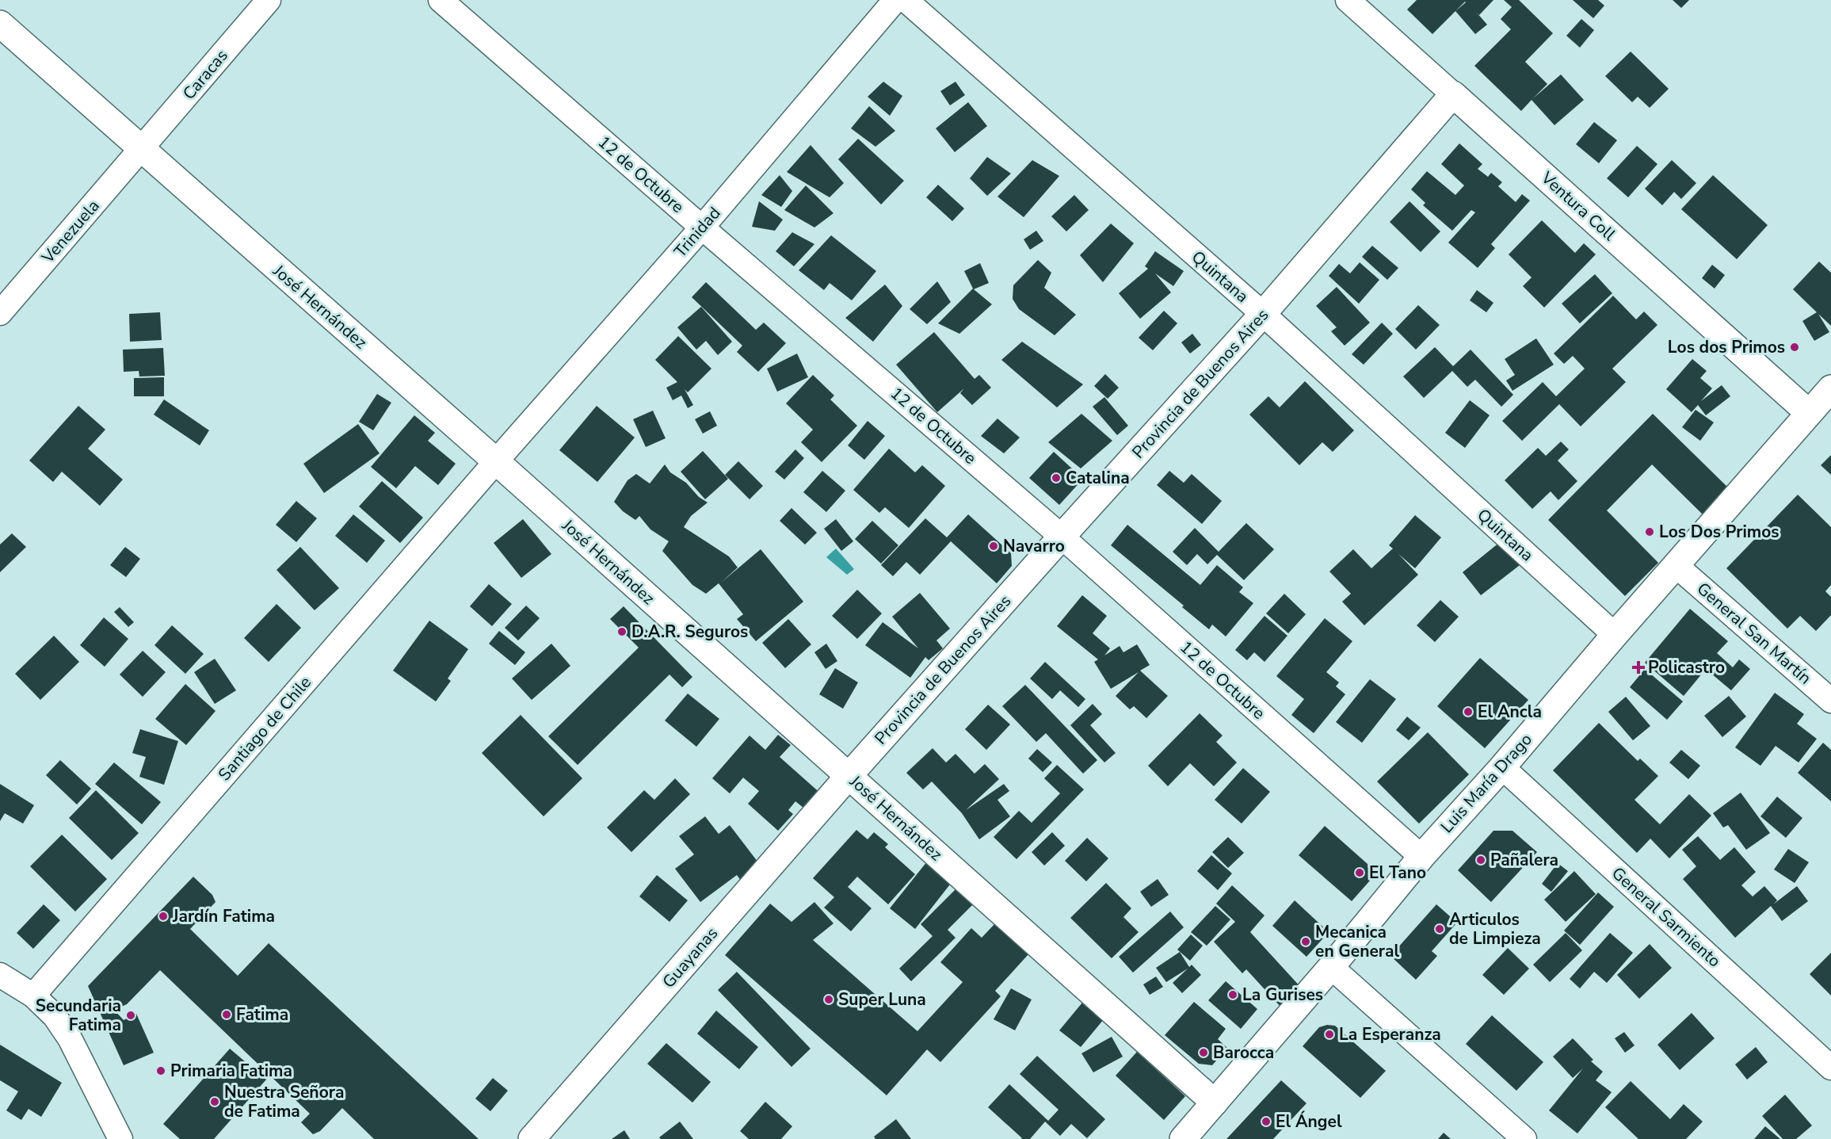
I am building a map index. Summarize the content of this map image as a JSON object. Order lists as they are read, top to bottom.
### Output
{
  "streets": {
    "street": [
      "Caracas",
      "12 de Octubre",
      "Ventura Coll",
      "Venezuela",
      "Trinidad",
      "Quintana",
      "José Hernández",
      "Provincia de Buenos Aires",
      "General San Martín",
      "Santiago de Chile",
      "Luis María Drago",
      "General Sarmiento",
      "Guayanas"
    ]
  },
  "crossings": [
    ["Caracas", "Venezuela"],
    ["Caracas", "José Hernández"],
    ["12 de Octubre", "Trinidad"],
    ["12 de Octubre", "Provincia de Buenos Aires"],
    ["12 de Octubre", "Luis María Drago"],
    ["Ventura Coll", "Provincia de Buenos Aires"],
    ["Ventura Coll", "Luis María Drago"],
    ["Venezuela", "José Hernández"],
    ["Trinidad", "José Hernández"],
    ["Trinidad", "Santiago de Chile"],
    ["Quintana", "Provincia de Buenos Aires"],
    ["Quintana", "Luis María Drago"],
    ["José Hernández", "Provincia de Buenos Aires"],
    ["José Hernández", "Santiago de Chile"],
    ["José Hernández", "Luis María Drago"],
    ["José Hernández", "Guayanas"],
    ["Provincia de Buenos Aires", "Guayanas"],
    ["General San Martín", "Luis María Drago"],
    ["Luis María Drago", "General Sarmiento"]
  ],
  "places": {
    "other": [
      "Los dos Primos",
      "Catalina",
      "Los Dos Primos",
      "Navarro",
      "D.A.R. Seguros",
      "El Ancla",
      "Pañalera",
      "El Tano",
      "Jardín Fatima",
      "Articulos de Limpieza",
      "Mecanica en General",
      "La Gurises",
      "Super Luna",
      "Fatima",
      "Secundaria Fatima",
      "La Esperanza",
      "Barocca",
      "Primaria Fatima",
      "Nuestra Señora de Fatima",
      "El Ángel"
    ],
    "health": ["Policastro"]
  }
}
